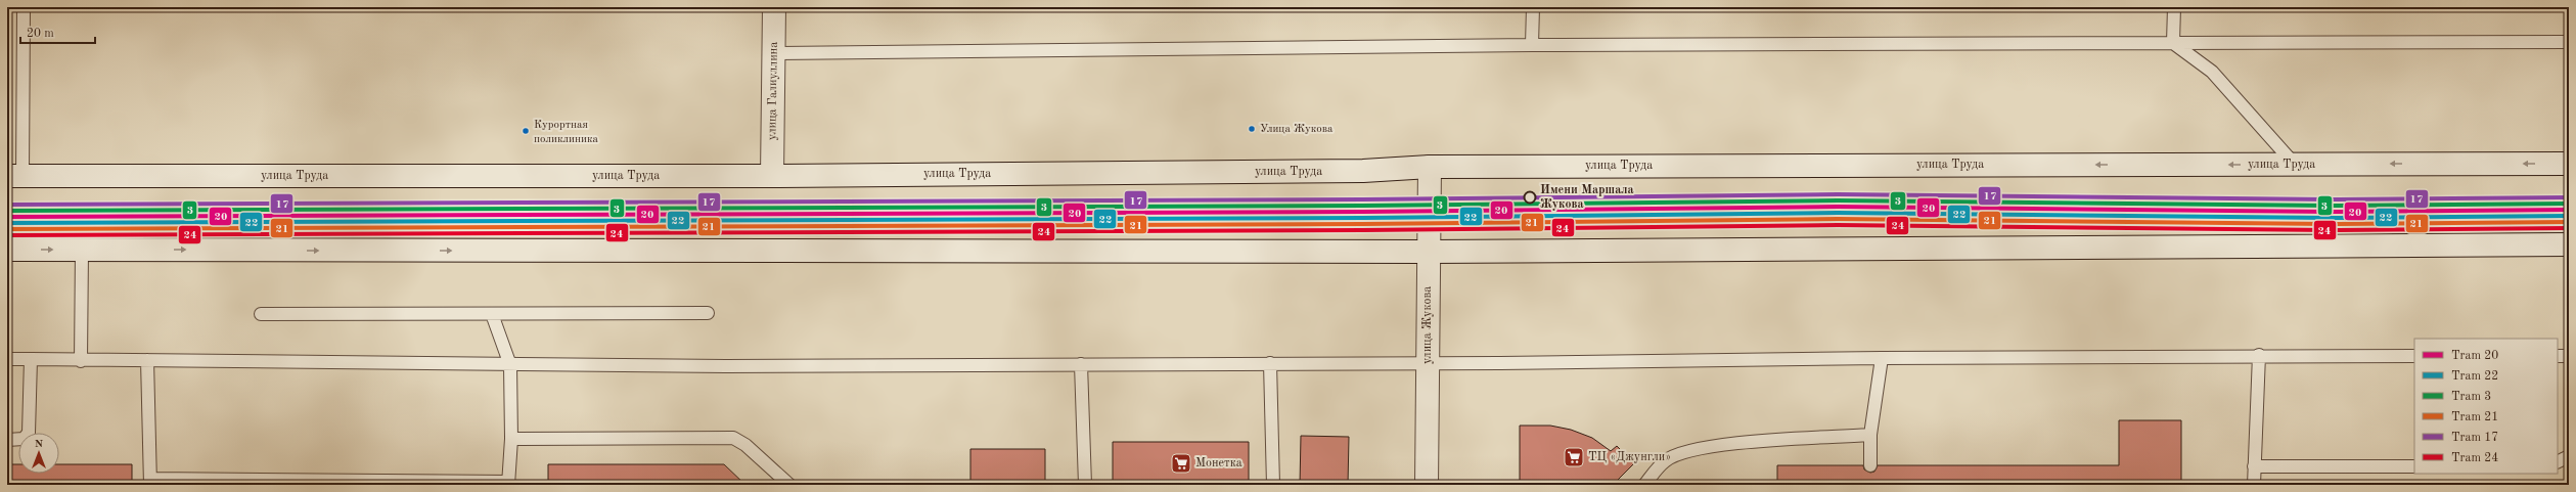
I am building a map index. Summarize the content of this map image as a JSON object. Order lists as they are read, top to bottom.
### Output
{
  "streets": {
    "main road": ["улица Галиуллина", "улица Труда", "улица Жукова"]
  },
  "crossings": [
    ["улица Галиуллина", "улица Труда"],
    ["улица Труда", "улица Жукова"]
  ],
  "places": {
    "other": ["Улица Жукова", "Курортная поликлиника", "Имени Маршала Жукова"],
    "supermarket": ["ТЦ «Джунгли»", "Монетка"]
  },
  "lines": [
    "tram line 17",
    "tram line 3",
    "tram line 20",
    "tram line 22",
    "tram line 21",
    "tram line 24"
  ],
  "legend": [
    "Tram 20",
    "Tram 22",
    "Tram 3",
    "Tram 21",
    "Tram 17",
    "Tram 24"
  ],
  "scale_bar": "20 m",
  "north": "top"
}
